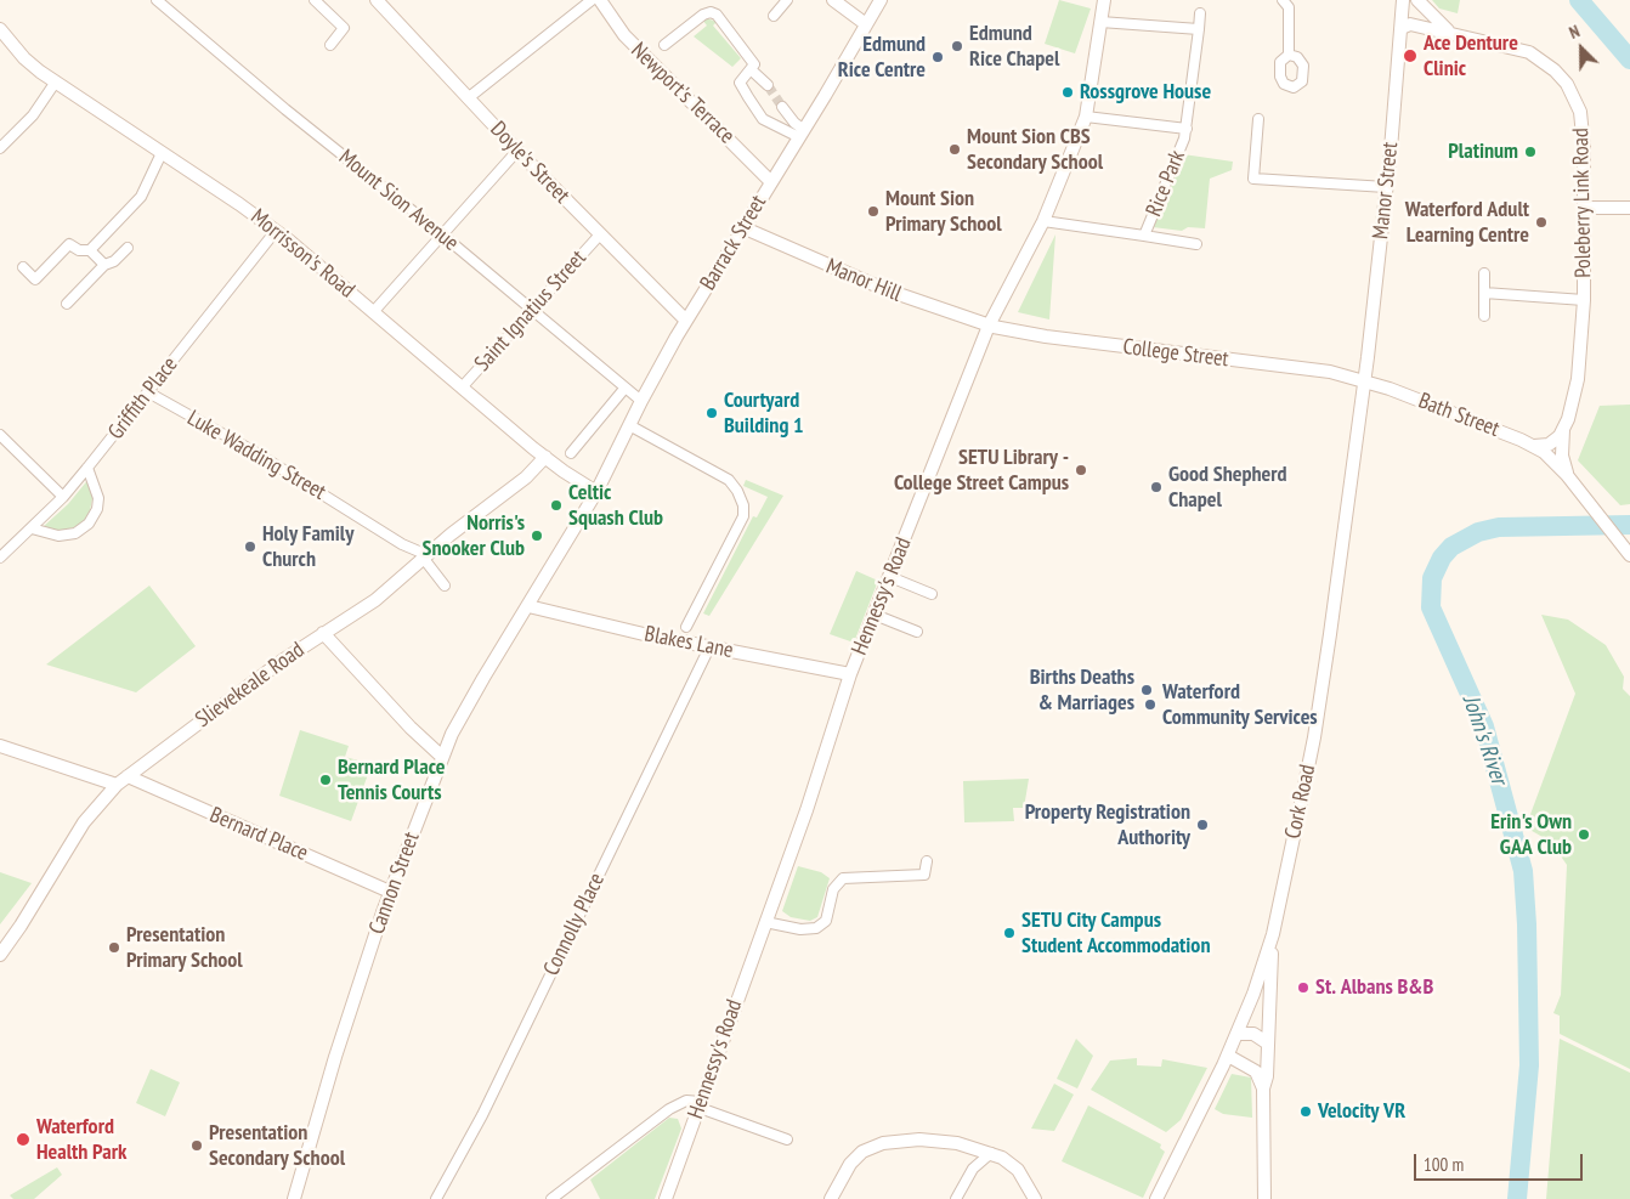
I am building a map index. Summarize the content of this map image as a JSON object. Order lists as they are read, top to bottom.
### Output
{
  "streets": {
    "street": [
      "Newport's Terrace",
      "Doyle's Street",
      "Rice Park",
      "Manor Street",
      "Mount Sion Avenue",
      "Poleberry Link Road",
      "Barrack Street",
      "Morrisson's Road",
      "Manor Hill",
      "Saint Ignatius Street",
      "College Street",
      "Griffith Place",
      "Bath Street",
      "Luke Wadding Street",
      "Hennessy's Road",
      "Blakes Lane",
      "Slievekeale Road",
      "Cork Road",
      "Bernard Place",
      "Cannon Street",
      "Connolly Place"
    ]
  },
  "crossings": [
    ["Newport's Terrace", "Barrack Street"],
    ["Doyle's Street", "Barrack Street"],
    ["Doyle's Street", "Saint Ignatius Street"],
    ["Rice Park", "Hennessy's Road"],
    ["Manor Street", "Poleberry Link Road"],
    ["Manor Street", "College Street"],
    ["Manor Street", "Bath Street"],
    ["Manor Street", "Cork Road"],
    ["Mount Sion Avenue", "Barrack Street"],
    ["Mount Sion Avenue", "Saint Ignatius Street"],
    ["Poleberry Link Road", "Bath Street"],
    ["Barrack Street", "Morrisson's Road"],
    ["Barrack Street", "Manor Hill"],
    ["Barrack Street", "Cannon Street"],
    ["Morrisson's Road", "Saint Ignatius Street"],
    ["Morrisson's Road", "Griffith Place"],
    ["Morrisson's Road", "Slievekeale Road"],
    ["Morrisson's Road", "Cannon Street"],
    ["Manor Hill", "College Street"],
    ["Manor Hill", "Hennessy's Road"],
    ["College Street", "Bath Street"],
    ["College Street", "Hennessy's Road"],
    ["College Street", "Cork Road"],
    ["Griffith Place", "Luke Wadding Street"],
    ["Bath Street", "Cork Road"],
    ["Luke Wadding Street", "Slievekeale Road"],
    ["Hennessy's Road", "Blakes Lane"],
    ["Blakes Lane", "Cannon Street"],
    ["Blakes Lane", "Connolly Place"],
    ["Slievekeale Road", "Bernard Place"],
    ["Bernard Place", "Cannon Street"]
  ],
  "water": ["John's River"],
  "places": [
    "Edmund Rice Chapel",
    "Ace Denture Clinic",
    "Edmund Rice Centre",
    "Rossgrove House",
    "Mount Sion CBS Secondary School",
    "Platinum",
    "Mount Sion Primary School",
    "Waterford Adult Learning Centre",
    "Courtyard Building 1",
    "SETU Library - College Street Campus",
    "Good Shepherd Chapel",
    "Celtic Squash Club",
    "Norris's Snooker Club",
    "Holy Family Church",
    "Births Deaths & Marriages",
    "Waterford Community Services",
    "Bernard Place Tennis Courts",
    "Property Registration Authority",
    "Erin's Own GAA Club",
    "SETU City Campus Student Accommodation",
    "Presentation Primary School",
    "St. Albans B&B",
    "Velocity VR",
    "Waterford Health Park",
    "Presentation Secondary School"
  ],
  "scale_bar": "100 m",
  "north": "top left"
}
